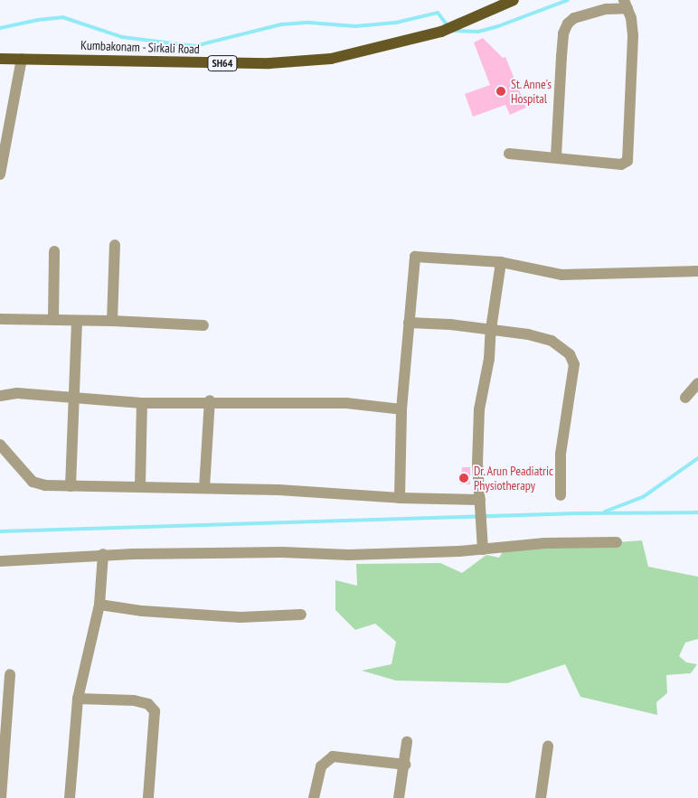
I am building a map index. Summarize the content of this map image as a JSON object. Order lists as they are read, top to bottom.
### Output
{
  "streets": {
    "main road": ["Kumbakonam - Sirkali Road", "SH64"]
  },
  "places": ["St. Anne's Hospital", "Dr. Arun Peadiatric Physiotherapy"]
}
